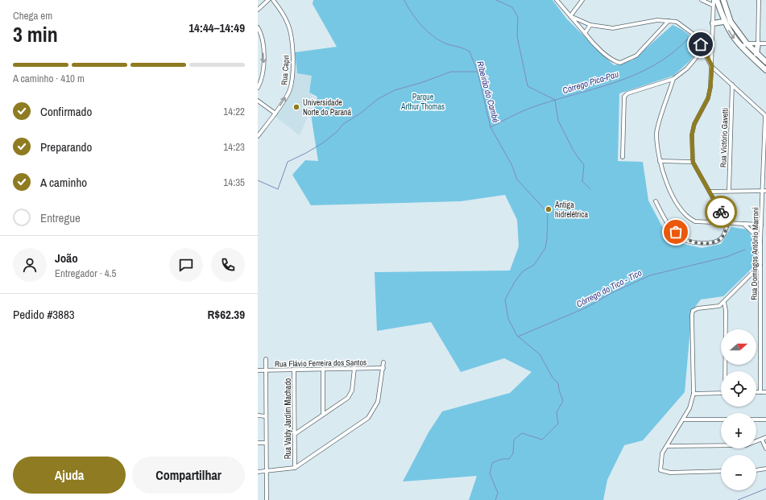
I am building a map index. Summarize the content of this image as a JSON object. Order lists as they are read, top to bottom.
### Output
{
  "streets": {
    "street": [
      "Rua Capri",
      "Rua Victório Gavetti",
      "Rua Domingos Antônio Marroni",
      "Rua Flávio Ferreira dos Santos",
      "Rua Valdy Jardim Machado"
    ]
  },
  "crossings": [
    ["Rua Flávio Ferreira dos Santos", "Rua Valdy Jardim Machado"]
  ],
  "water": ["Córrego Pica-Pau", "Ribeirão do Cambé", "Córrego do Tico - Tico"],
  "parks": ["Parque Arthur Thomas"],
  "places": ["Universidade Norte do Paraná", "Antiga hidrelétrica"],
  "north": "right",
  "page": {
    "heading": ["3 min", "Chega em", "14:44–14:49"],
    "panel": [
      "João",
      "Entregador · 4.5",
      "Pedido #3883",
      "R$62.39"
    ],
    "bar": "A caminho · 410 m",
    "list": [
      ["Confirmado", "14:22"],
      ["Preparando", "14:23"],
      ["A caminho", "14:35"],
      "Entregue"
    ],
    "map_buttons": ["+", "−"],
    "buttons": ["Ajuda", "Compartilhar"]
  }
}
